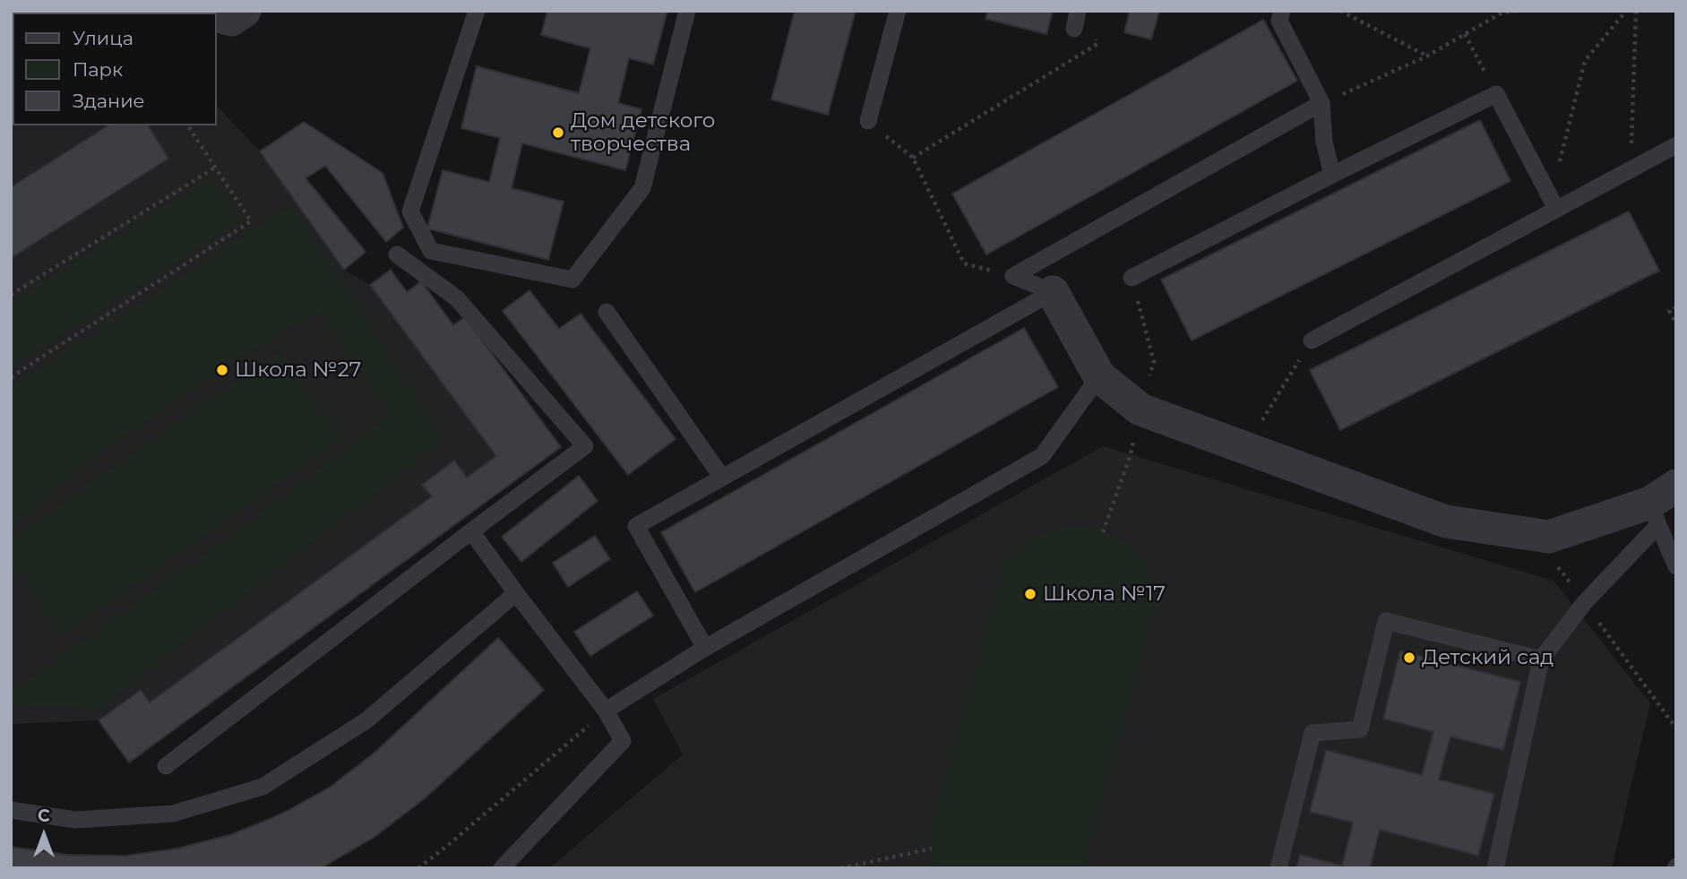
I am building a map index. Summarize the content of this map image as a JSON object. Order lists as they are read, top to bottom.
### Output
{
  "places": [
    "Дом детского творчества",
    "Школа №27",
    "Школа №17",
    "Детский сад"
  ],
  "legend": ["Улица", "Парк", "Здание"],
  "north": "top"
}
